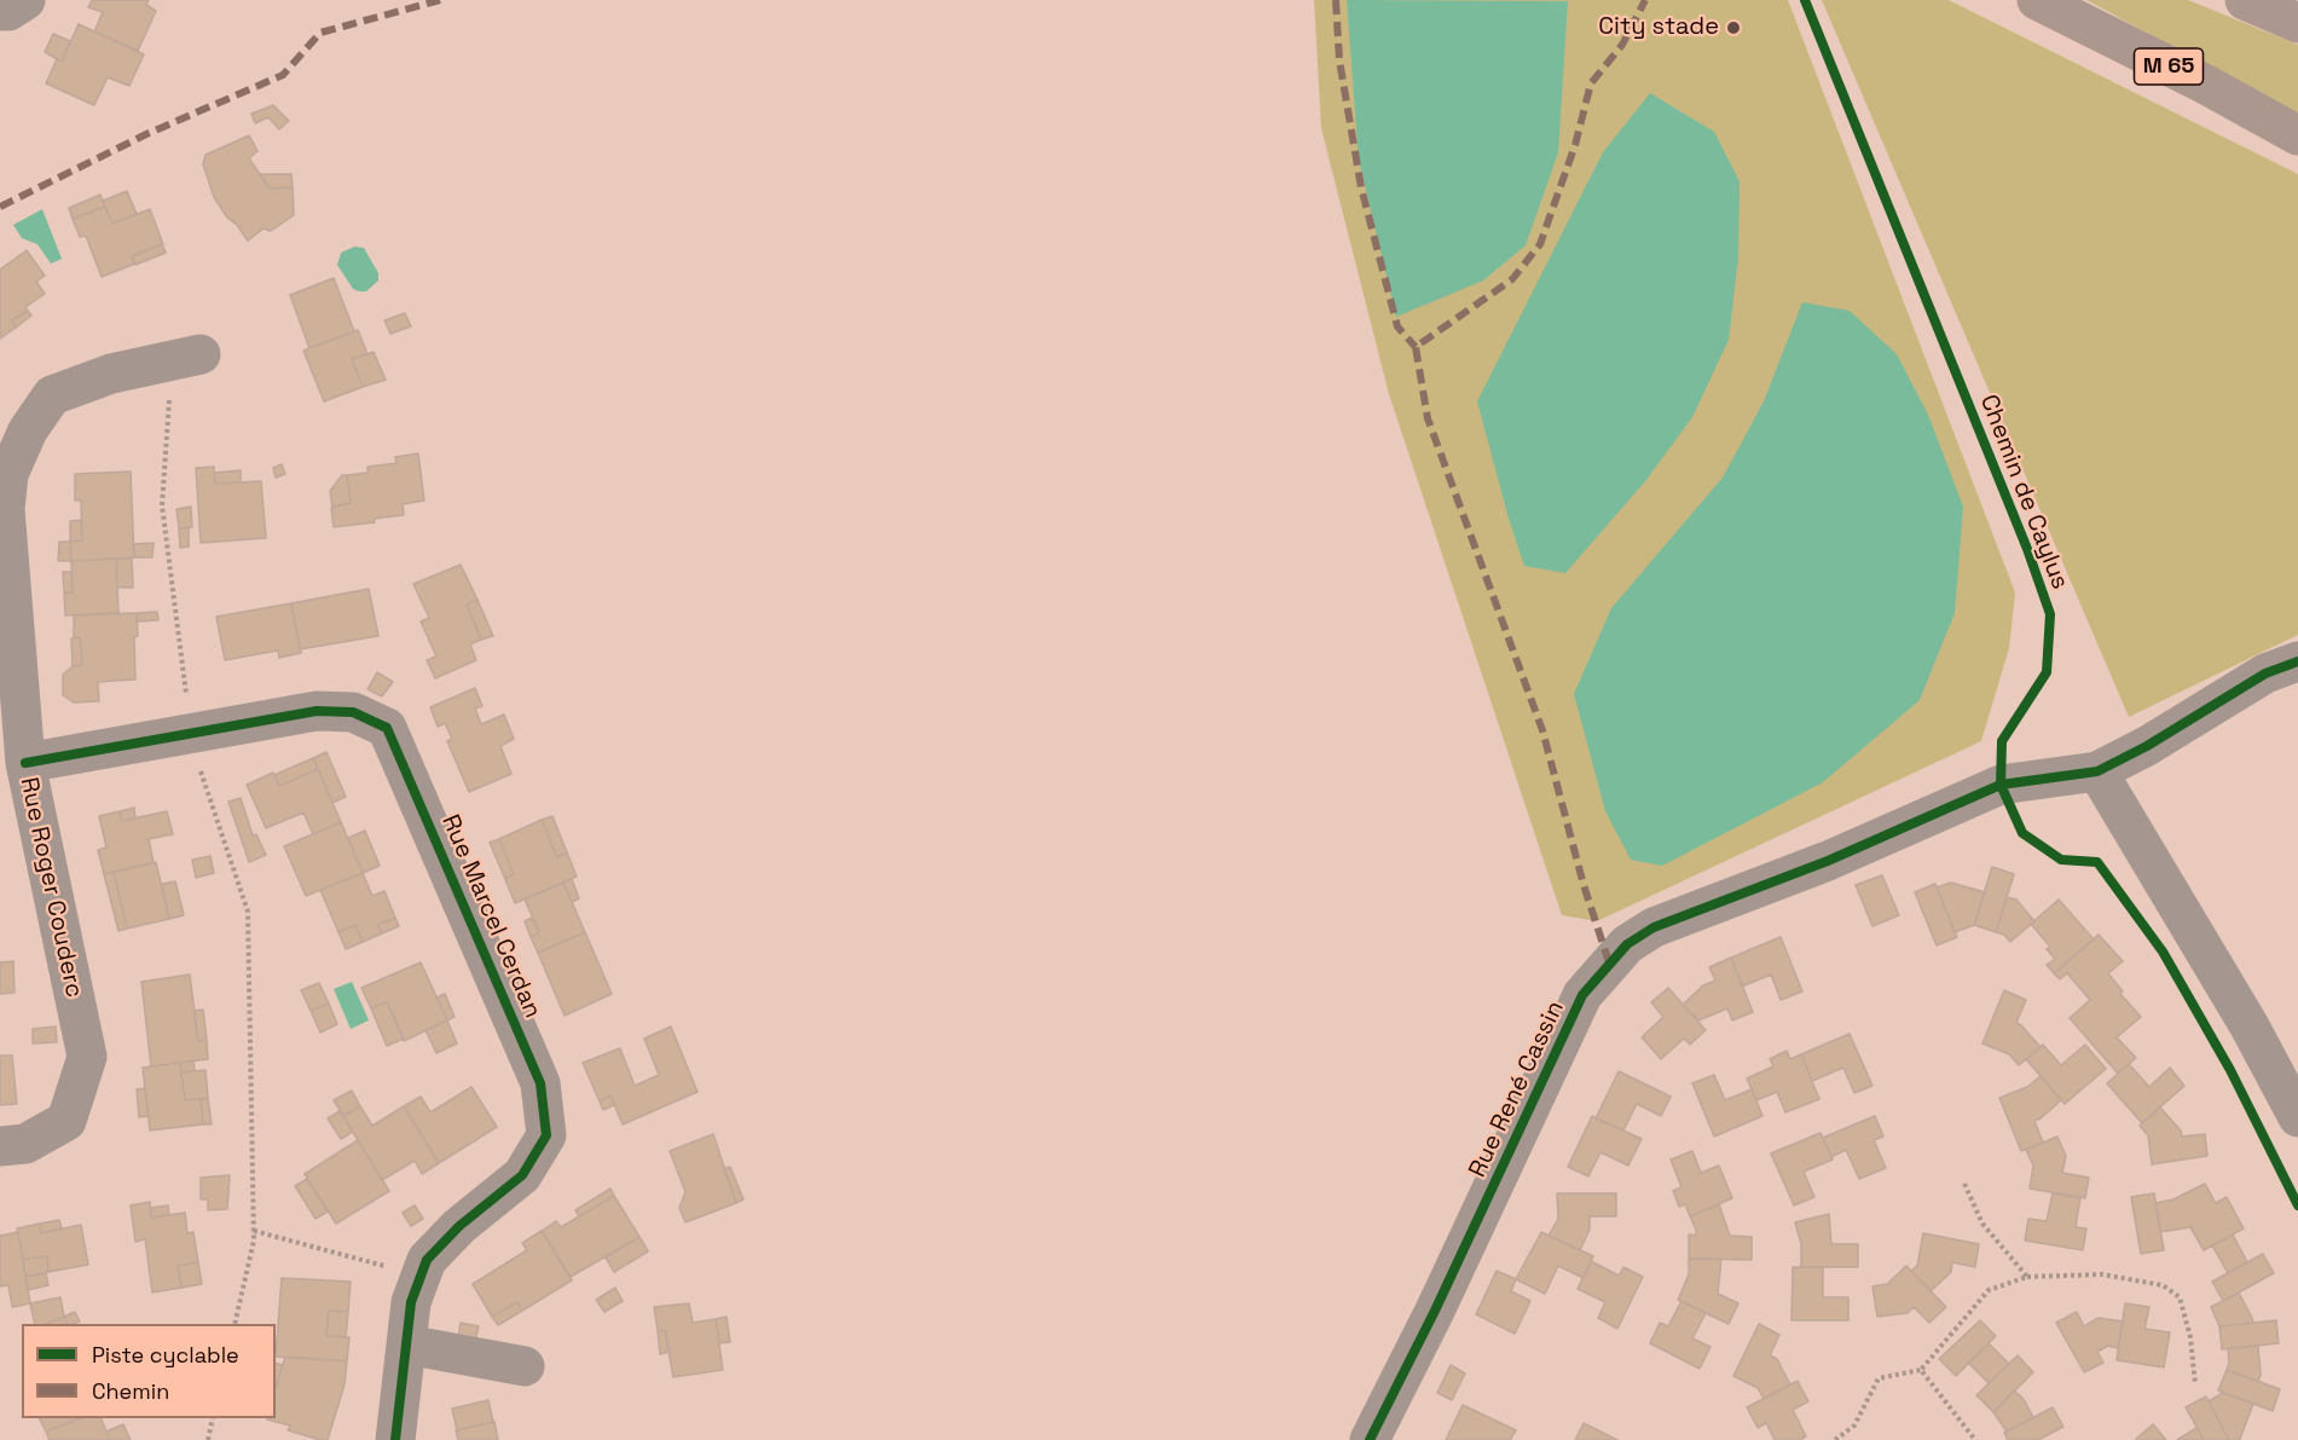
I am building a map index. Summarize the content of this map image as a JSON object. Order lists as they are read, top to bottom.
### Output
{
  "streets": {
    "main road": ["M 65"],
    "street": ["Rue Roger Couderc", "Rue Marcel Cerdan", "Rue René Cassin"],
    "cycle path": ["Chemin de Caylus"]
  },
  "crossings": [
    ["Rue Roger Couderc", "Rue Marcel Cerdan"]
  ],
  "places": ["City stade"],
  "legend": ["Piste cyclable", "Chemin"]
}
